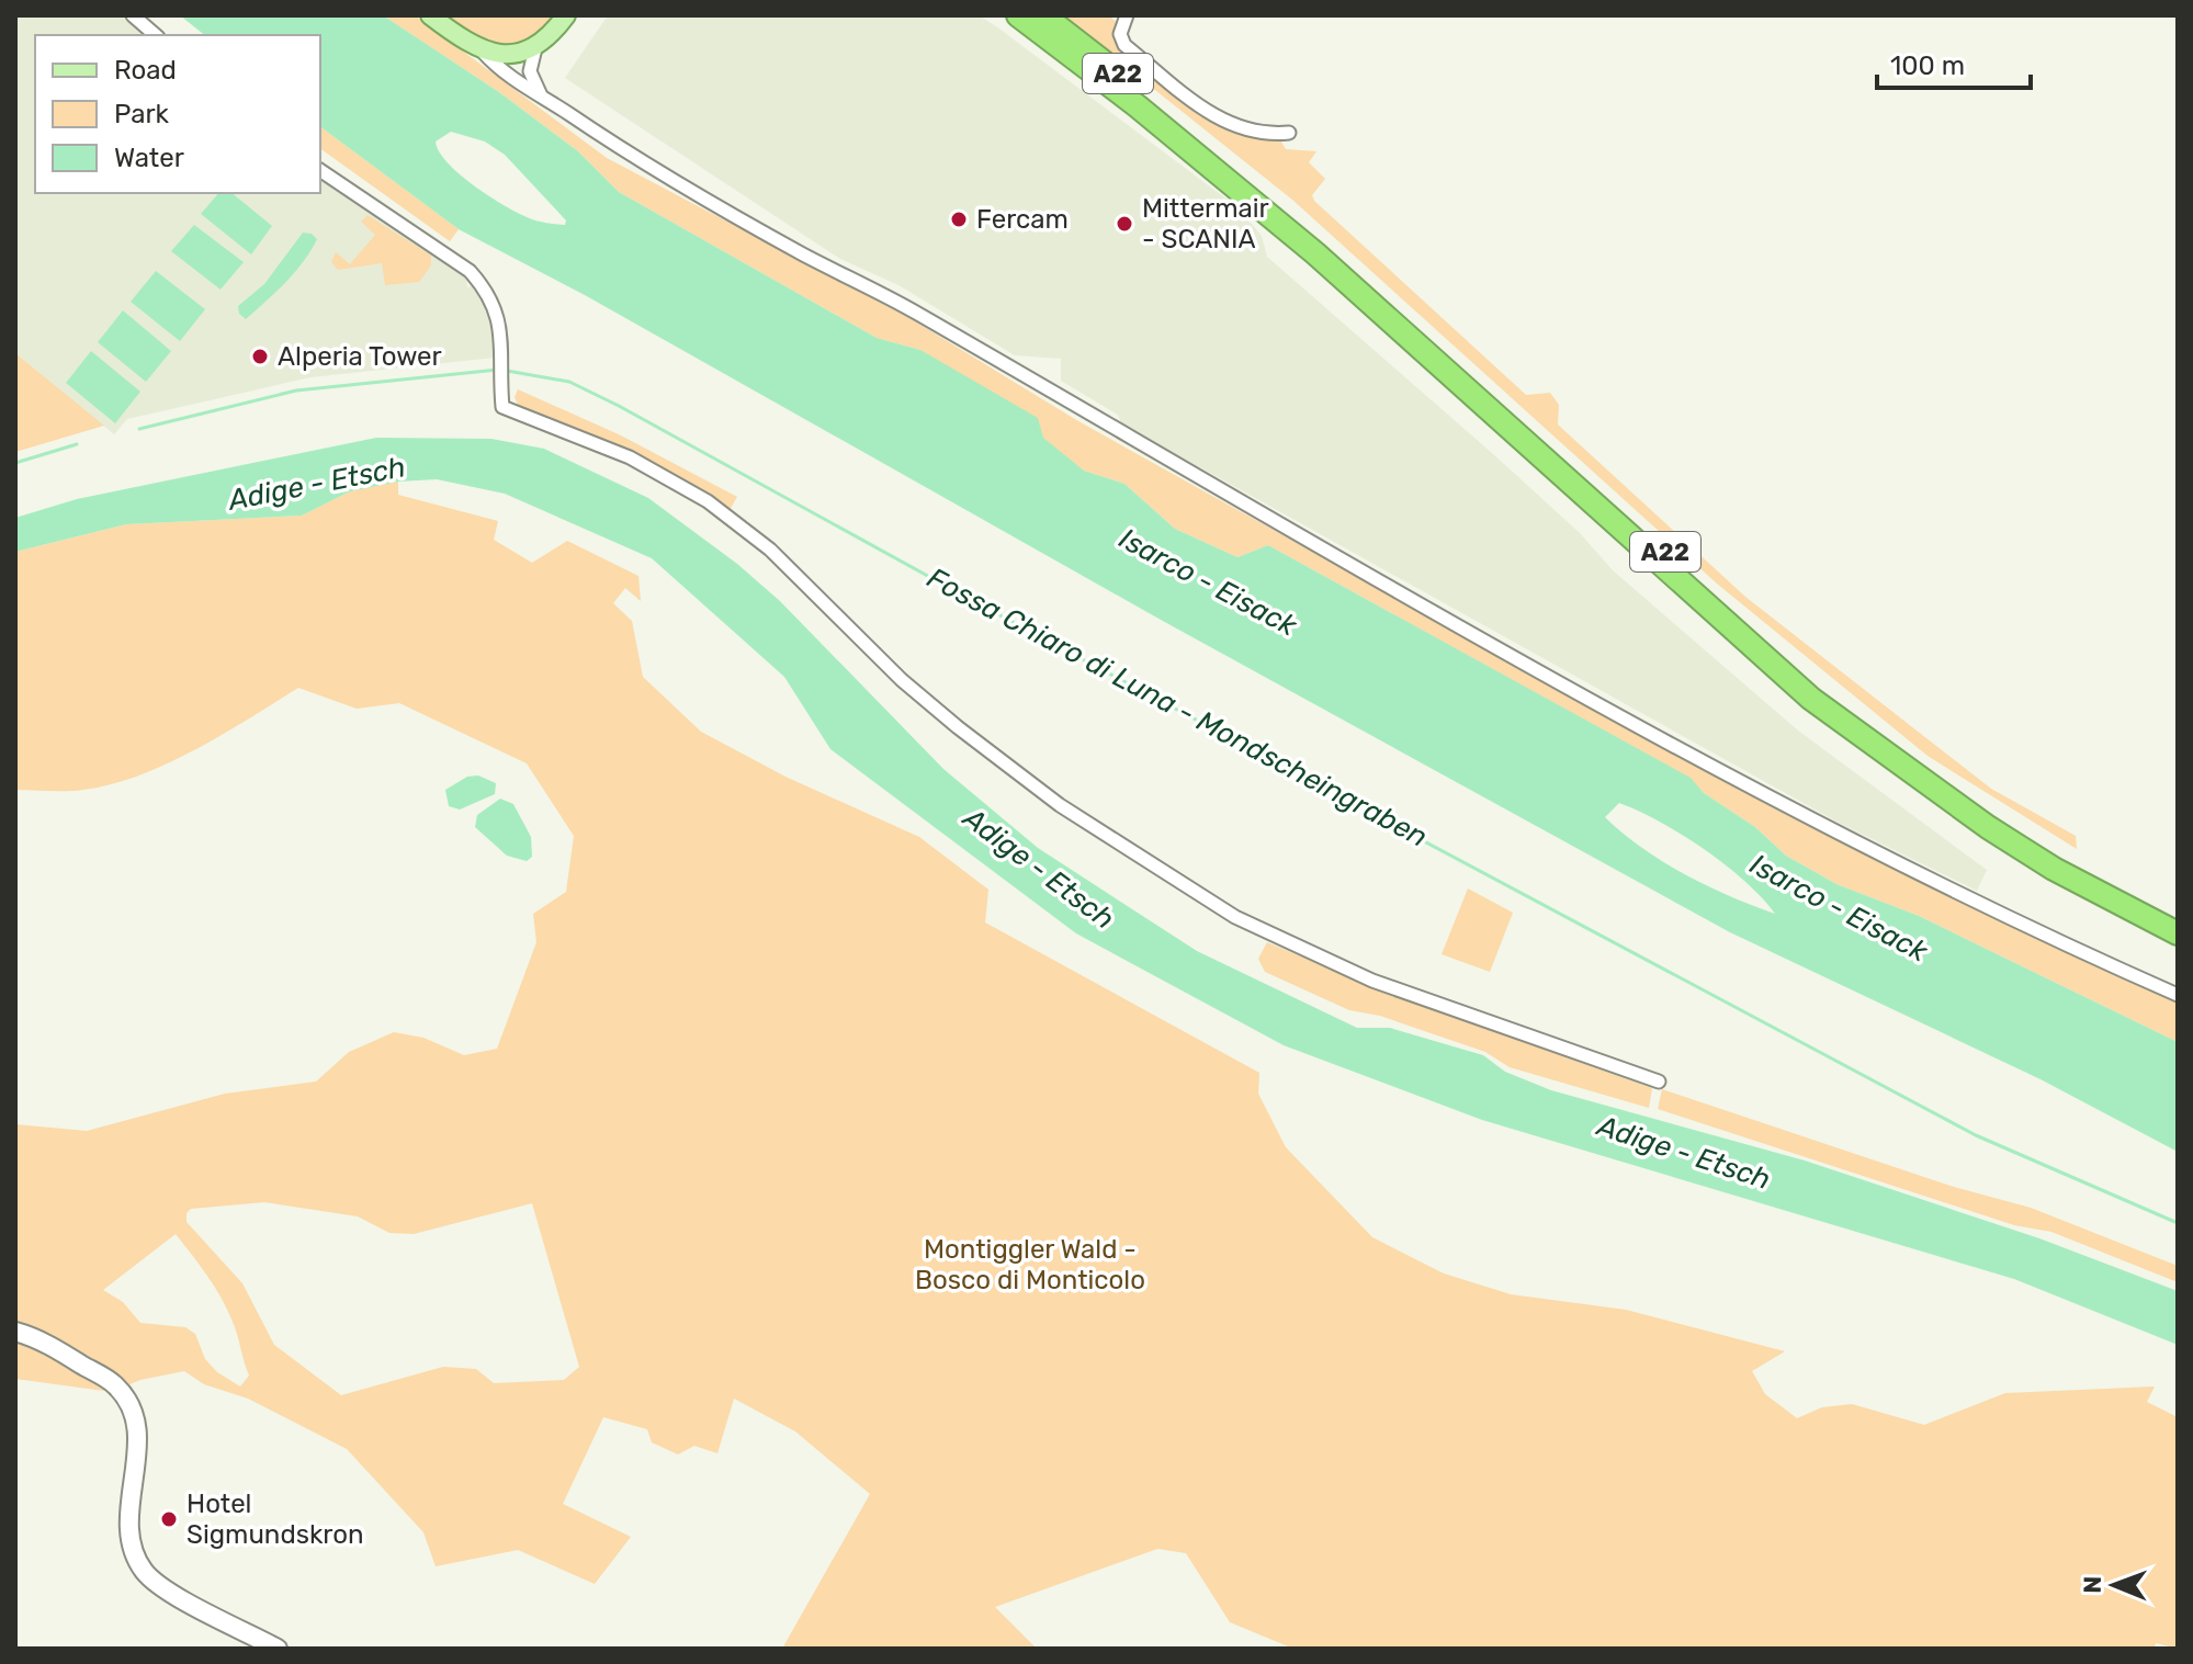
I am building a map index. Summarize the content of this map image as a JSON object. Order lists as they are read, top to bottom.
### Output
{
  "streets": {
    "highway": ["A22"]
  },
  "water": ["Adige - Etsch", "Isarco - Eisack", "Fossa Chiaro di Luna - Mondscheingraben"],
  "parks": ["Montiggler Wald - Bosco di Monticolo"],
  "places": [
    "Fercam",
    "Mittermair - SCANIA",
    "Alperia Tower",
    "Hotel Sigmundskron"
  ],
  "legend": ["Road", "Park", "Water"],
  "scale_bar": "100 m",
  "north": "left"
}
